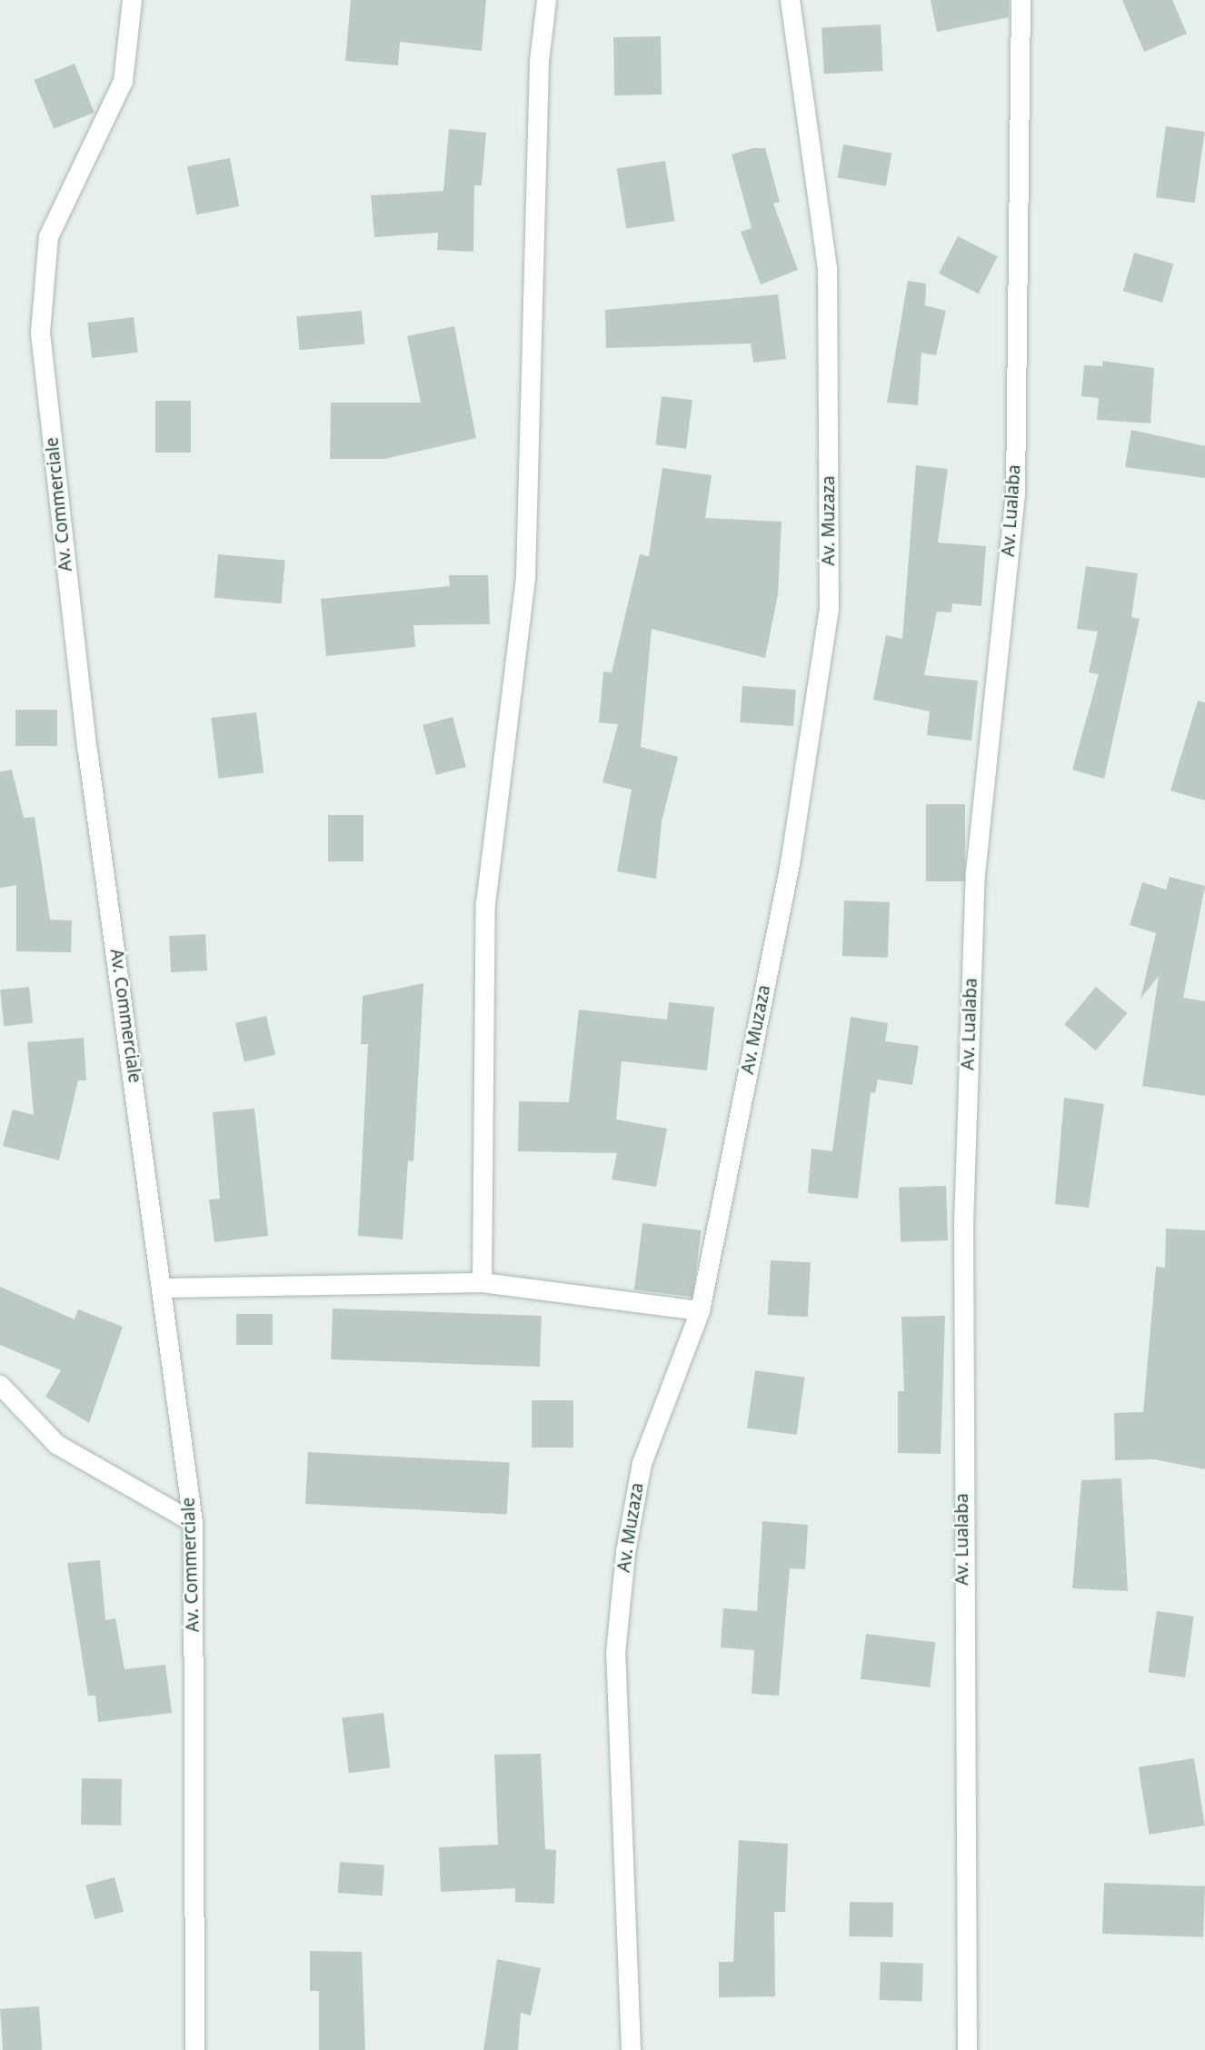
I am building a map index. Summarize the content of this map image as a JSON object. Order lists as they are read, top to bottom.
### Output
{
  "streets": {
    "street": ["Av. Commerciale", "Av. Lualaba", "Av. Muzaza"]
  }
}
